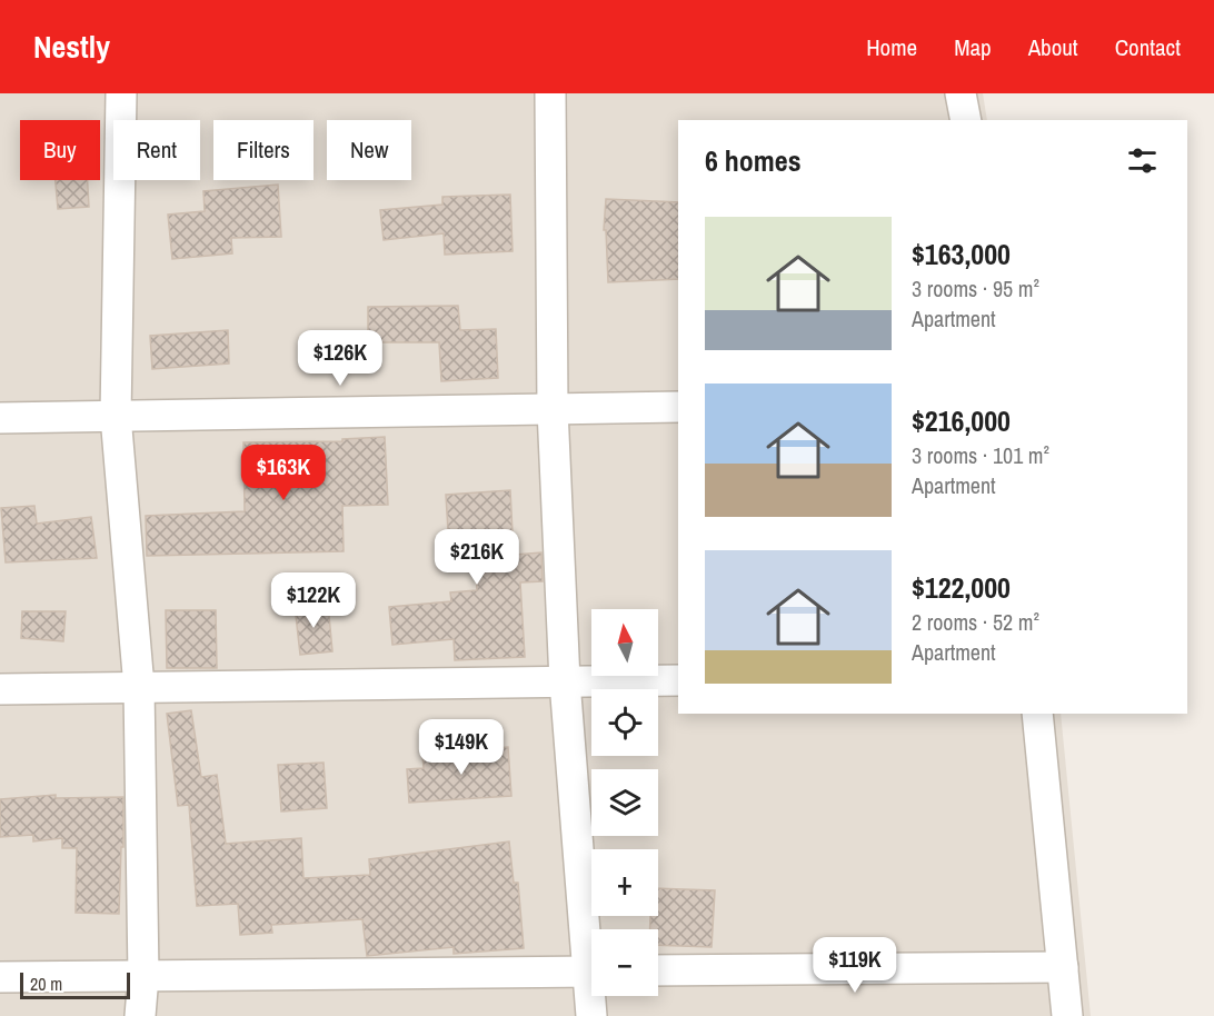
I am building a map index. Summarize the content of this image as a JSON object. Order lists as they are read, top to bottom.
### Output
{
  "scale_bar": "20 m",
  "north": "top",
  "page": {
    "header": "Nestly",
    "nav": [
      "Home",
      "Map",
      "About",
      "Contact"
    ],
    "chip": [
      "Buy",
      "Rent",
      "Filters",
      "New"
    ],
    "heading": "6 homes",
    "list": [
      {
        "name": "$163,000",
        "note": "3 rooms · 95 m² · Apartment"
      },
      {
        "name": "$216,000",
        "note": "3 rooms · 101 m² · Apartment"
      },
      {
        "name": "$122,000",
        "note": "2 rooms · 52 m² · Apartment"
      }
    ],
    "price": [
      "$126K",
      "$163K",
      "$216K",
      "$122K",
      "$149K",
      "$119K"
    ],
    "map_buttons": ["+", "−"],
    "scale": "20 m"
  }
}
